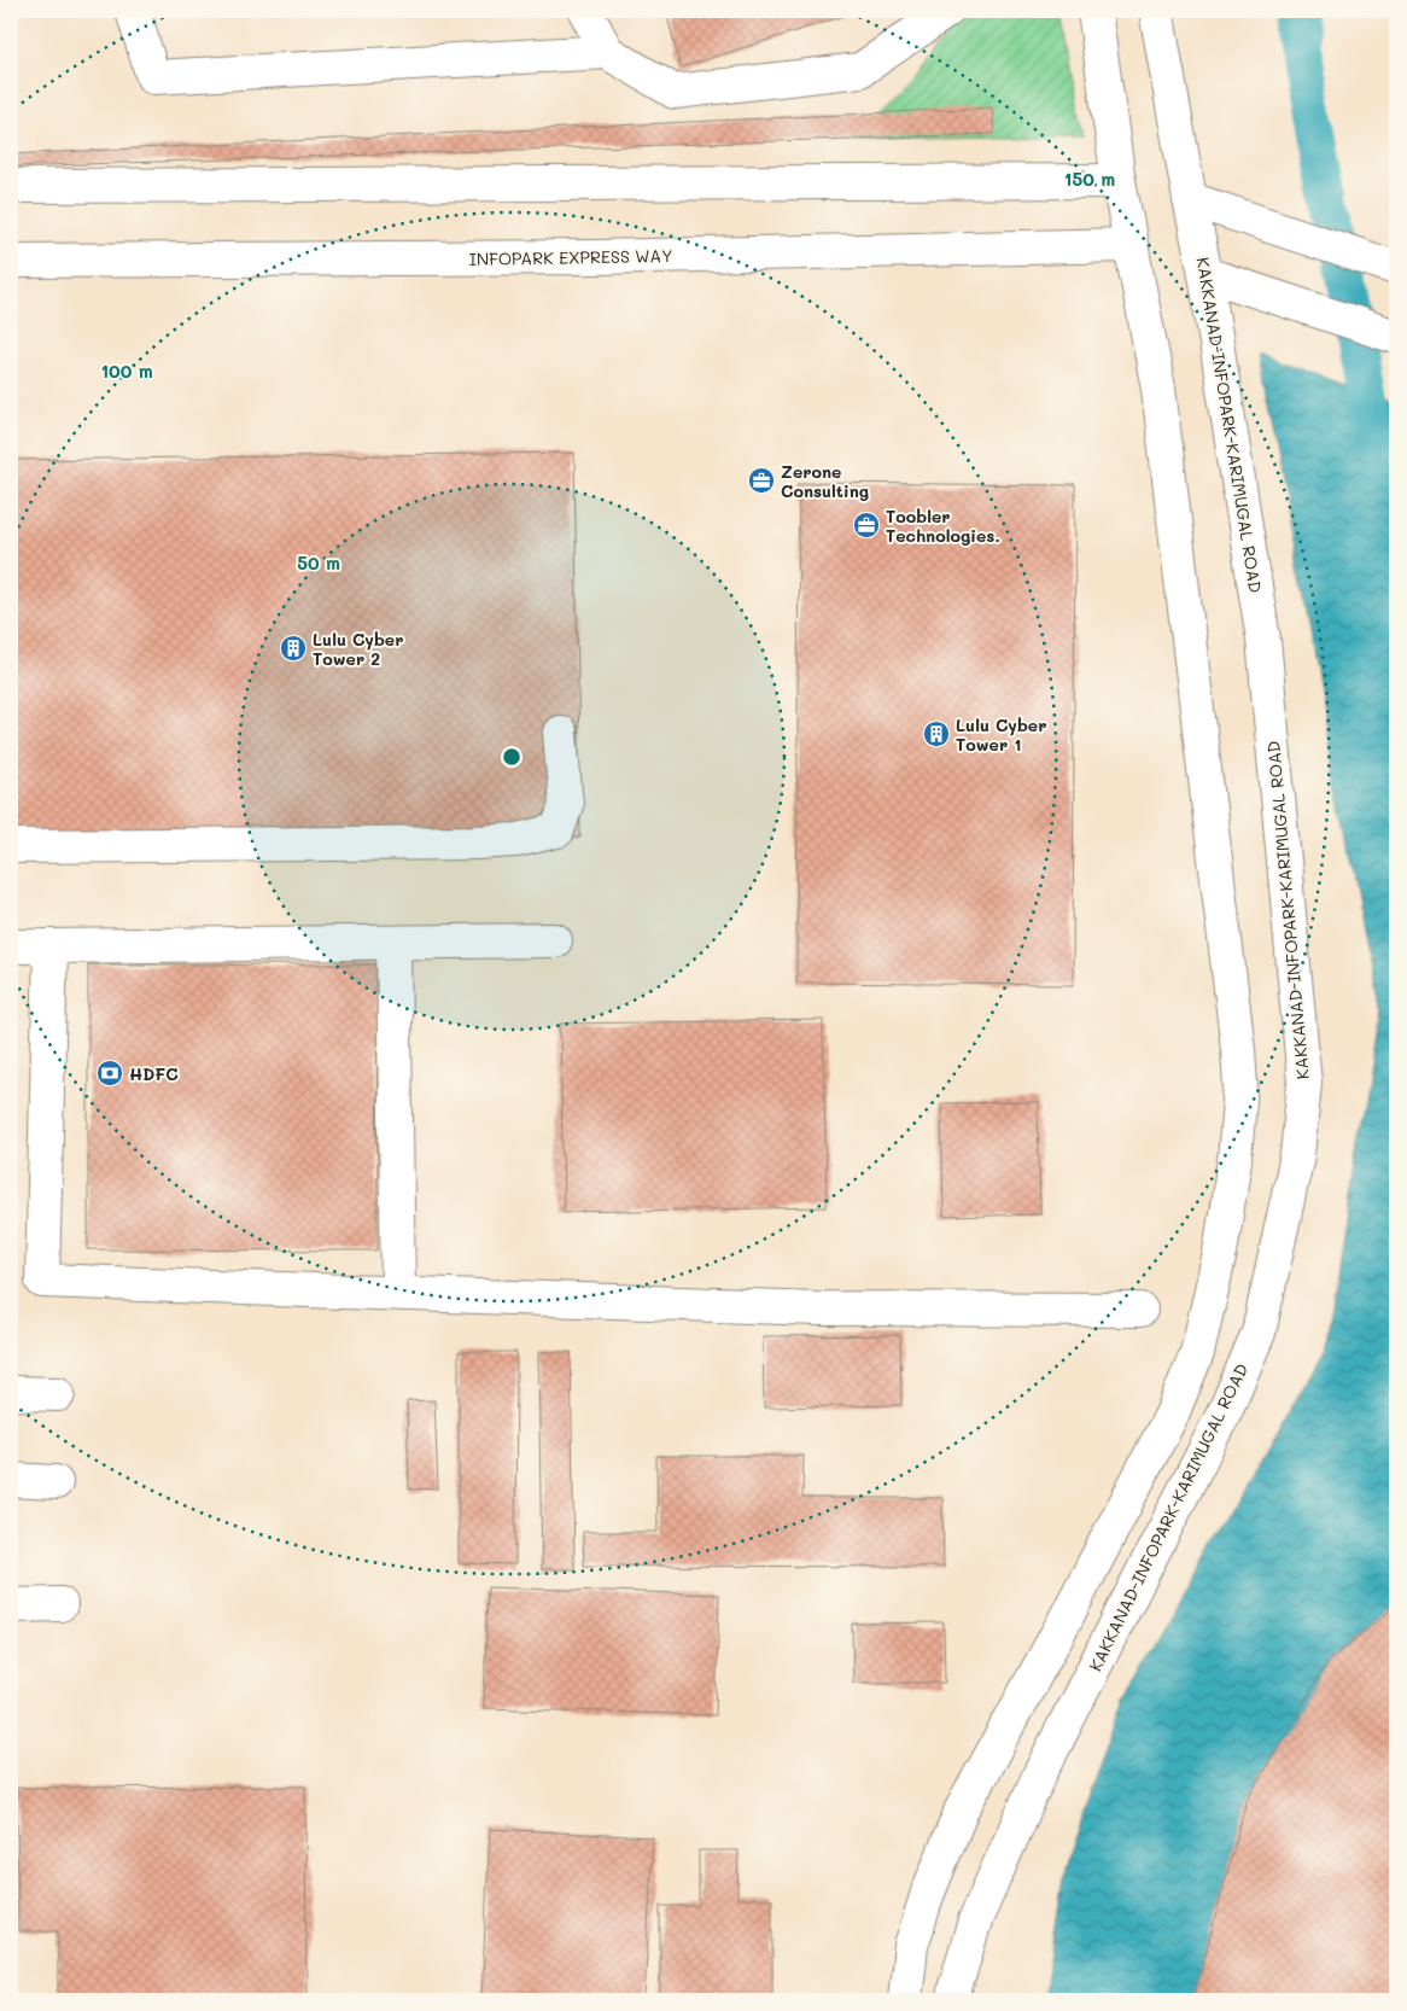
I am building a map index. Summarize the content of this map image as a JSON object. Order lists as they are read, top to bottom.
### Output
{
  "streets": {
    "main road": ["INFOPARK EXPRESS WAY", "KAKKANAD-INFOPARK-KARIMUGAL ROAD"]
  },
  "places": {
    "office": ["Zerone Consulting", "Toobler Technologies."],
    "building": ["Lulu Cyber Tower 2", "Lulu Cyber Tower 1"],
    "bank": ["HDFC"]
  },
  "rings": ["150 m", "100 m", "50 m"]
}
